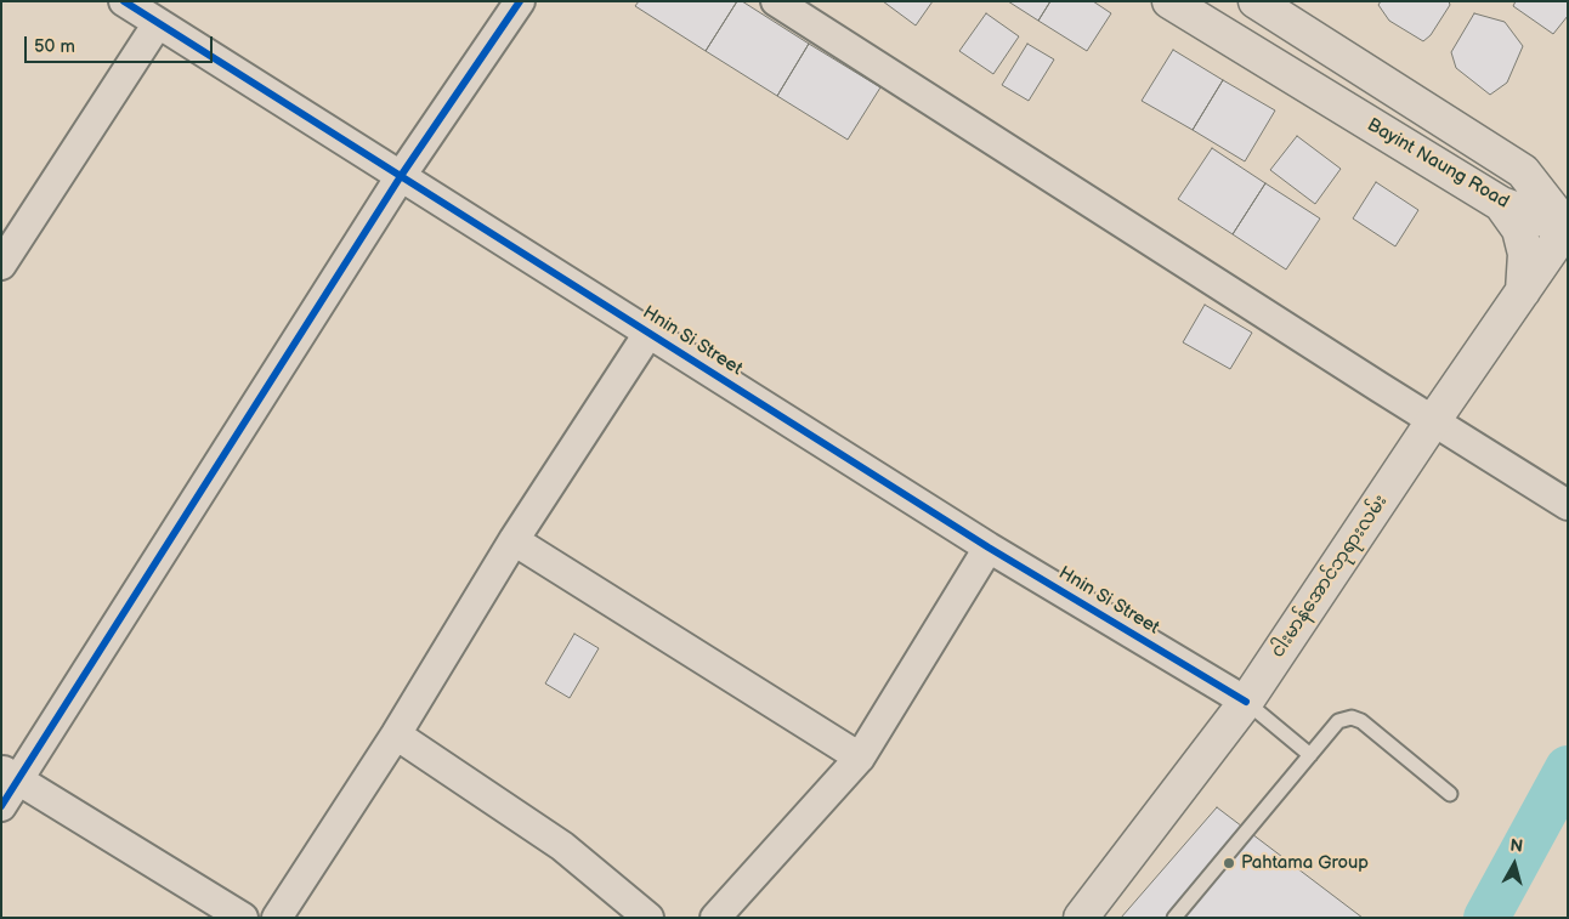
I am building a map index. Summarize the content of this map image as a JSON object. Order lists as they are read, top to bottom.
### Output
{
  "streets": {
    "main road": ["Bayint Naung Road", "ငါးမာန်အောင်ဘုရားလမ်း"],
    "street": ["Hnin Si Street"]
  },
  "crossings": [
    ["Bayint Naung Road", "ငါးမာန်အောင်ဘုရားလမ်း"],
    ["Hnin Si Street", "ငါးမာန်အောင်ဘုရားလမ်း"]
  ],
  "places": ["Pahtama Group"],
  "scale_bar": "50 m",
  "north": "top"
}
